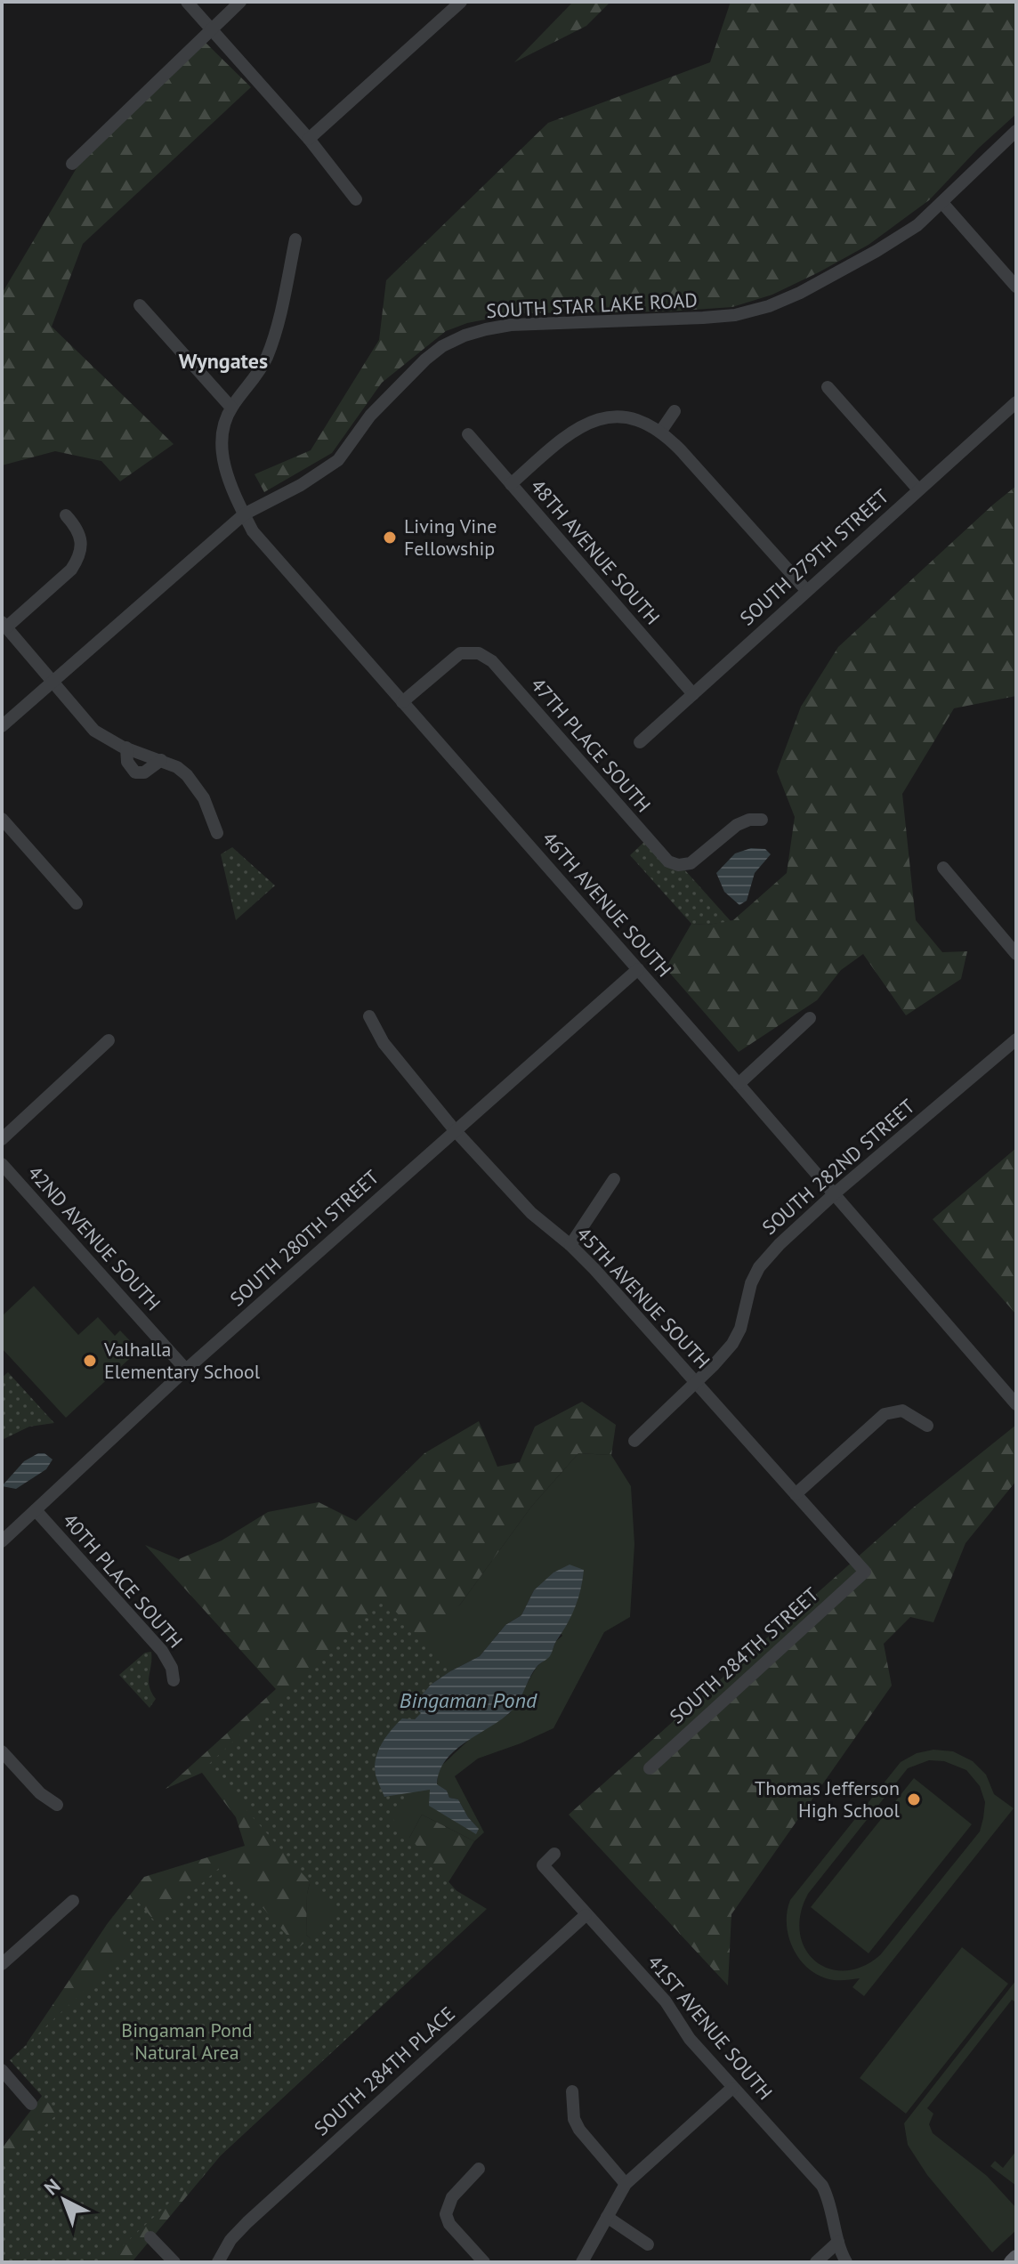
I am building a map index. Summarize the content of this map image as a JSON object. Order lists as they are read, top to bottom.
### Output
{
  "streets": {
    "street": [
      "SOUTH STAR LAKE ROAD",
      "48TH AVENUE SOUTH",
      "SOUTH 279TH STREET",
      "47TH PLACE SOUTH",
      "46TH AVENUE SOUTH",
      "SOUTH 282ND STREET",
      "42ND AVENUE SOUTH",
      "SOUTH 280TH STREET",
      "45TH AVENUE SOUTH",
      "40TH PLACE SOUTH",
      "SOUTH 284TH STREET",
      "41ST AVENUE SOUTH",
      "SOUTH 284TH PLACE"
    ]
  },
  "crossings": [
    ["SOUTH STAR LAKE ROAD", "46TH AVENUE SOUTH"],
    ["48TH AVENUE SOUTH", "SOUTH 279TH STREET"],
    ["47TH PLACE SOUTH", "46TH AVENUE SOUTH"],
    ["46TH AVENUE SOUTH", "SOUTH 282ND STREET"],
    ["46TH AVENUE SOUTH", "SOUTH 280TH STREET"],
    ["SOUTH 282ND STREET", "45TH AVENUE SOUTH"],
    ["42ND AVENUE SOUTH", "SOUTH 280TH STREET"],
    ["SOUTH 280TH STREET", "45TH AVENUE SOUTH"],
    ["SOUTH 280TH STREET", "40TH PLACE SOUTH"],
    ["45TH AVENUE SOUTH", "SOUTH 284TH STREET"],
    ["41ST AVENUE SOUTH", "SOUTH 284TH PLACE"]
  ],
  "districts": ["Wyngates"],
  "water": ["Bingaman Pond"],
  "parks": ["Bingaman Pond Natural Area"],
  "places": ["Living Vine Fellowship", "Valhalla Elementary School", "Thomas Jefferson High School"],
  "north": "top left"
}
